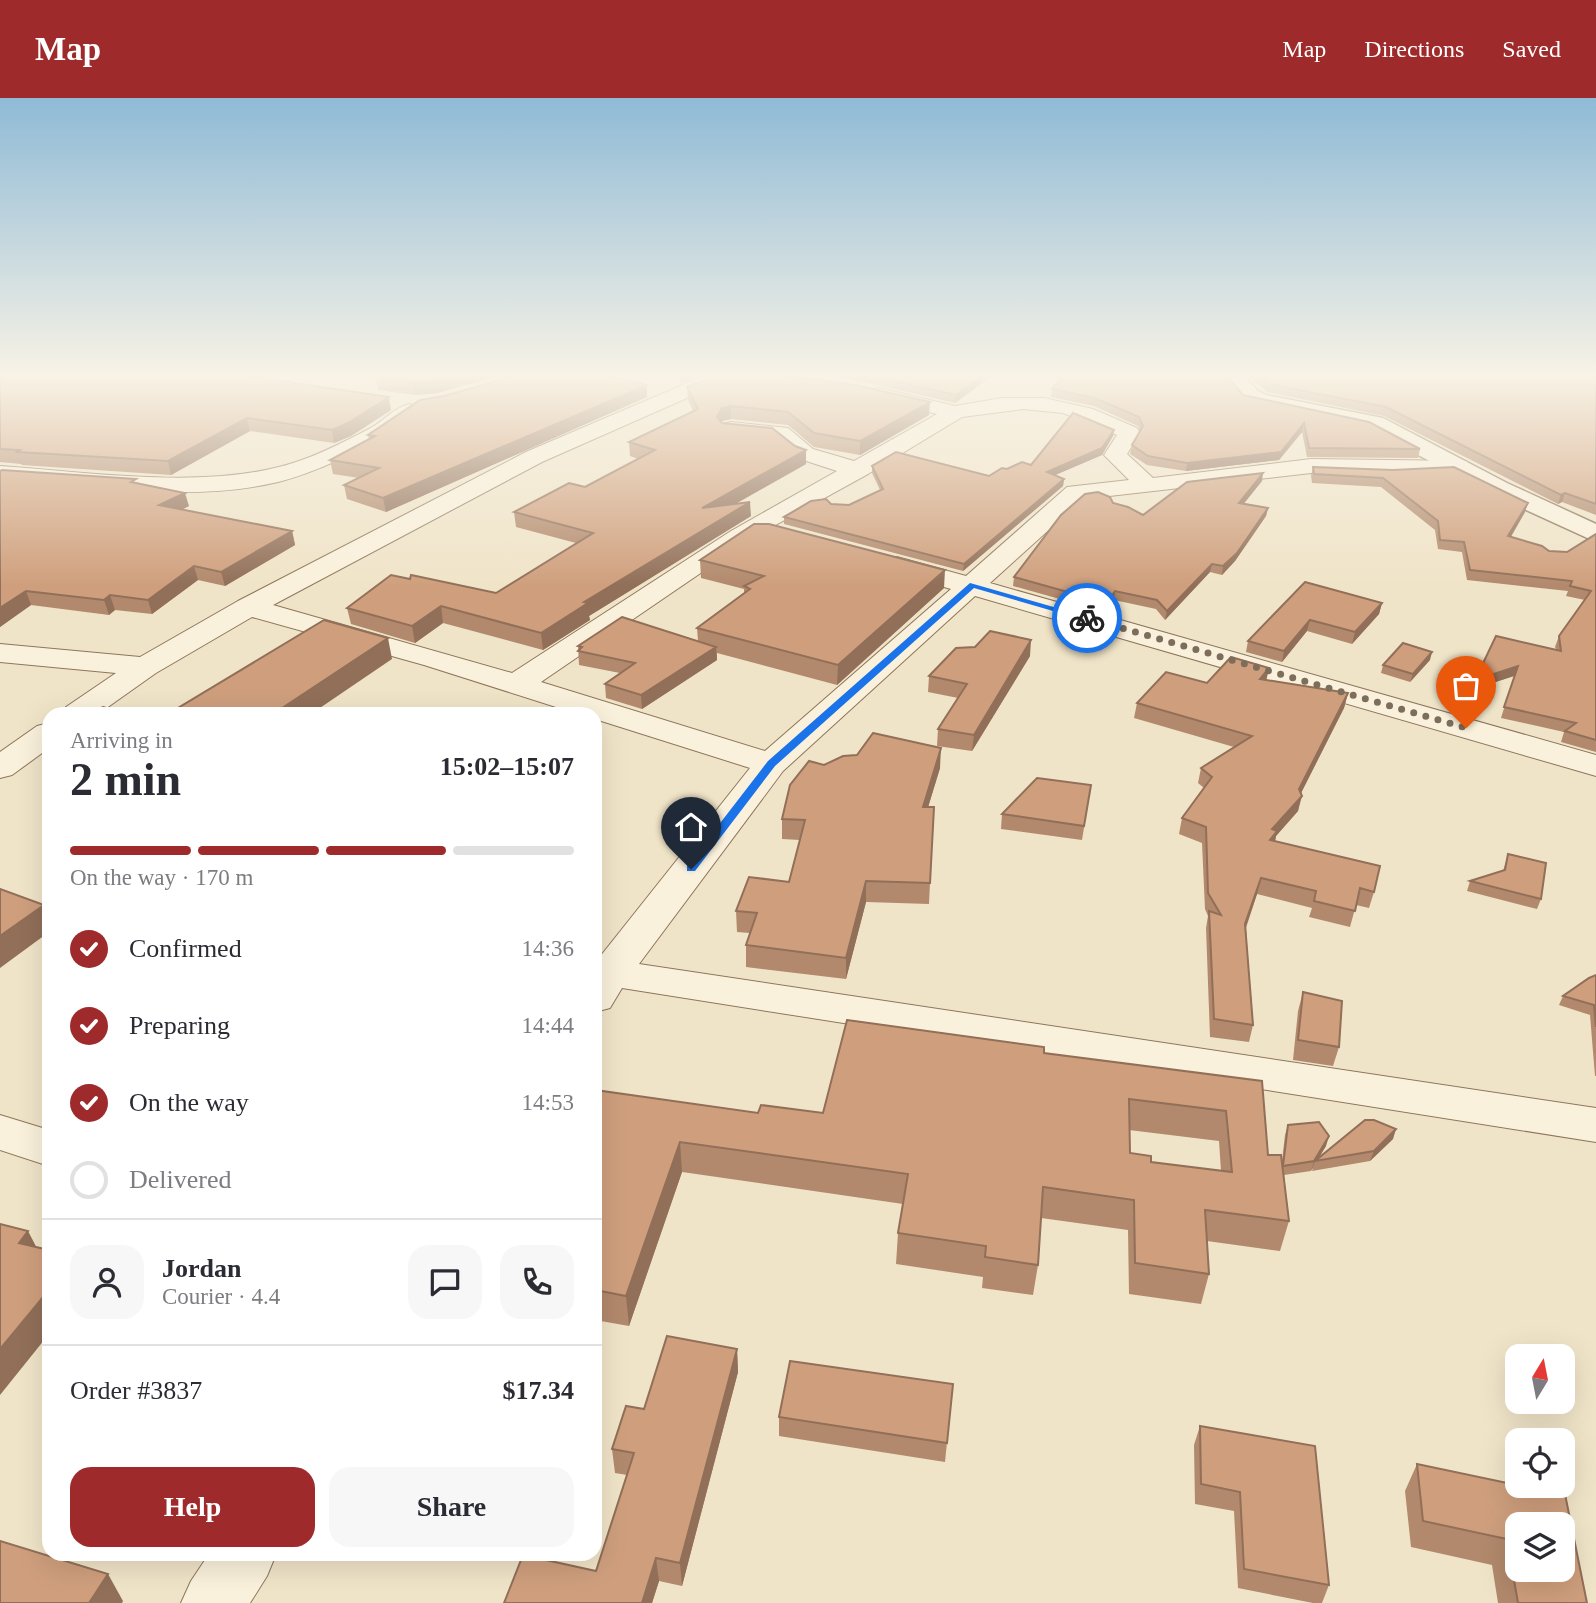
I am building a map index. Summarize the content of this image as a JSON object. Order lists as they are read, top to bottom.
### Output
{
  "north": "top",
  "page": {
    "header": "Map",
    "nav": ["Map", "Directions", "Saved"],
    "heading": ["2 min", "Arriving in", "15:02–15:07"],
    "panel": [
      "Jordan",
      "Courier · 4.4",
      "Order #3837",
      "$17.34"
    ],
    "bar": "On the way · 170 m",
    "list": [
      ["Confirmed", "14:36"],
      ["Preparing", "14:44"],
      ["On the way", "14:53"],
      "Delivered"
    ],
    "buttons": ["Help", "Share"]
  }
}
